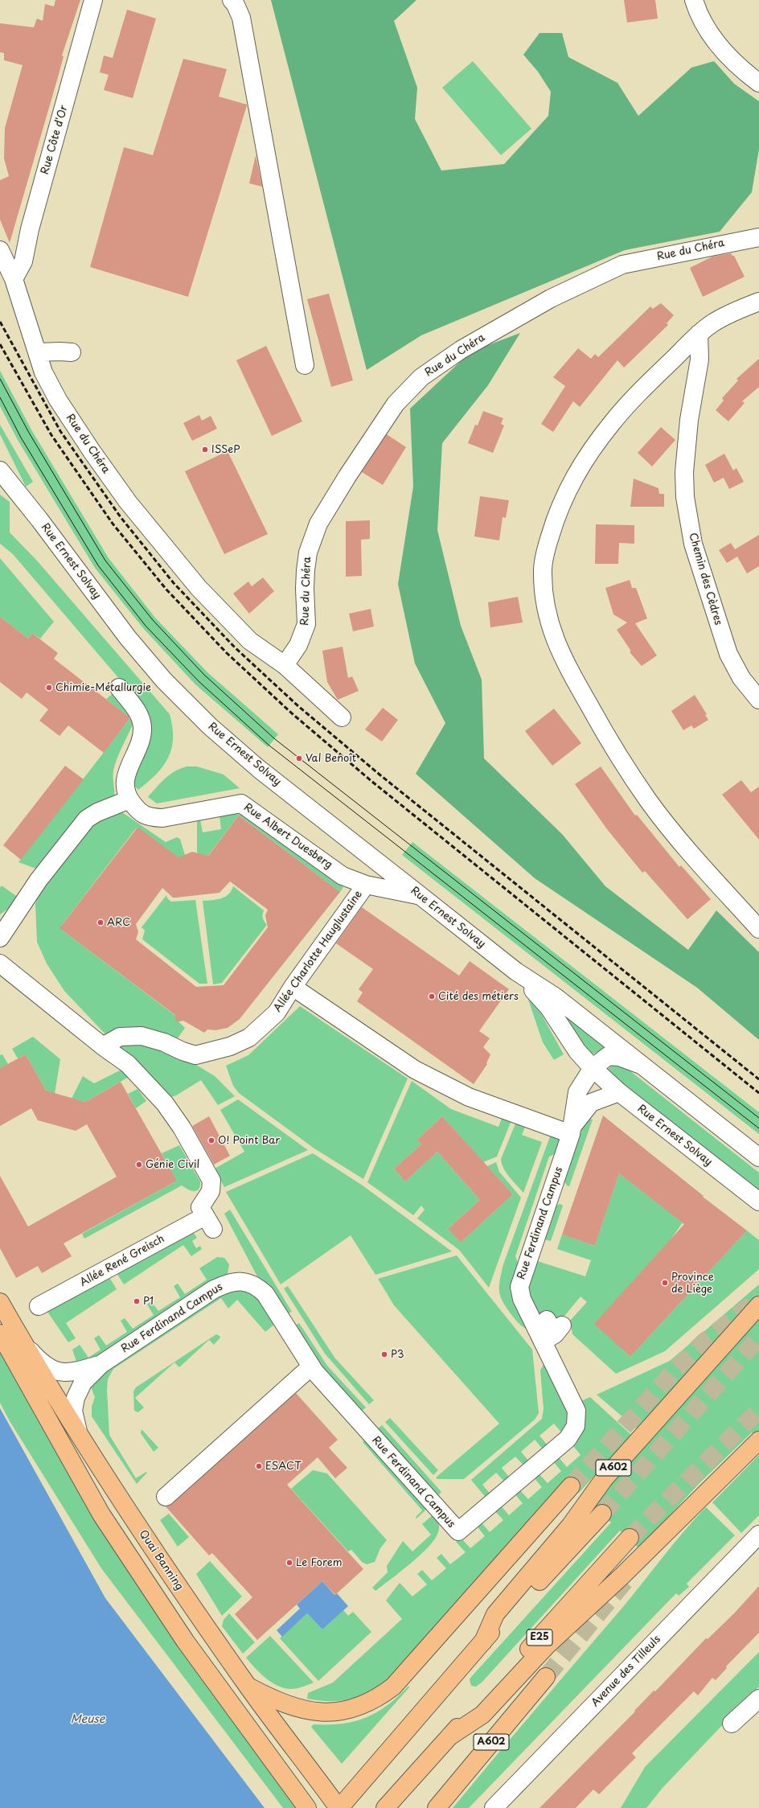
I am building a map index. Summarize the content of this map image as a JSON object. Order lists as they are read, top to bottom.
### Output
{
  "streets": {
    "main road": ["A602", "Quai Banning", "E25"],
    "street": [
      "Rue Côte d'Or",
      "Rue du Chéra",
      "Rue Ernest Solvay",
      "Chemin des Cèdres",
      "Rue Albert Duesberg",
      "Allée Charlotte Hauglustaine",
      "Rue Ferdinand Campus",
      "Allée René Greisch",
      "Avenue des Tilleuls"
    ]
  },
  "crossings": [
    ["Rue Côte d'Or", "Rue du Chéra"],
    ["Rue Ernest Solvay", "Rue Albert Duesberg"],
    ["Rue Albert Duesberg", "Allée Charlotte Hauglustaine"],
    ["Allée Charlotte Hauglustaine", "Allée René Greisch"],
    ["A602", "E25"]
  ],
  "water": ["Meuse"],
  "places": [
    "ISSeP",
    "Chimie-Métallurgie",
    "Val Benoît",
    "ARC",
    "Cité des métiers",
    "O! Point Bar",
    "Génie Civil",
    "Province de Liège",
    "P1",
    "P3",
    "ESACT",
    "Le Forem"
  ]
}
